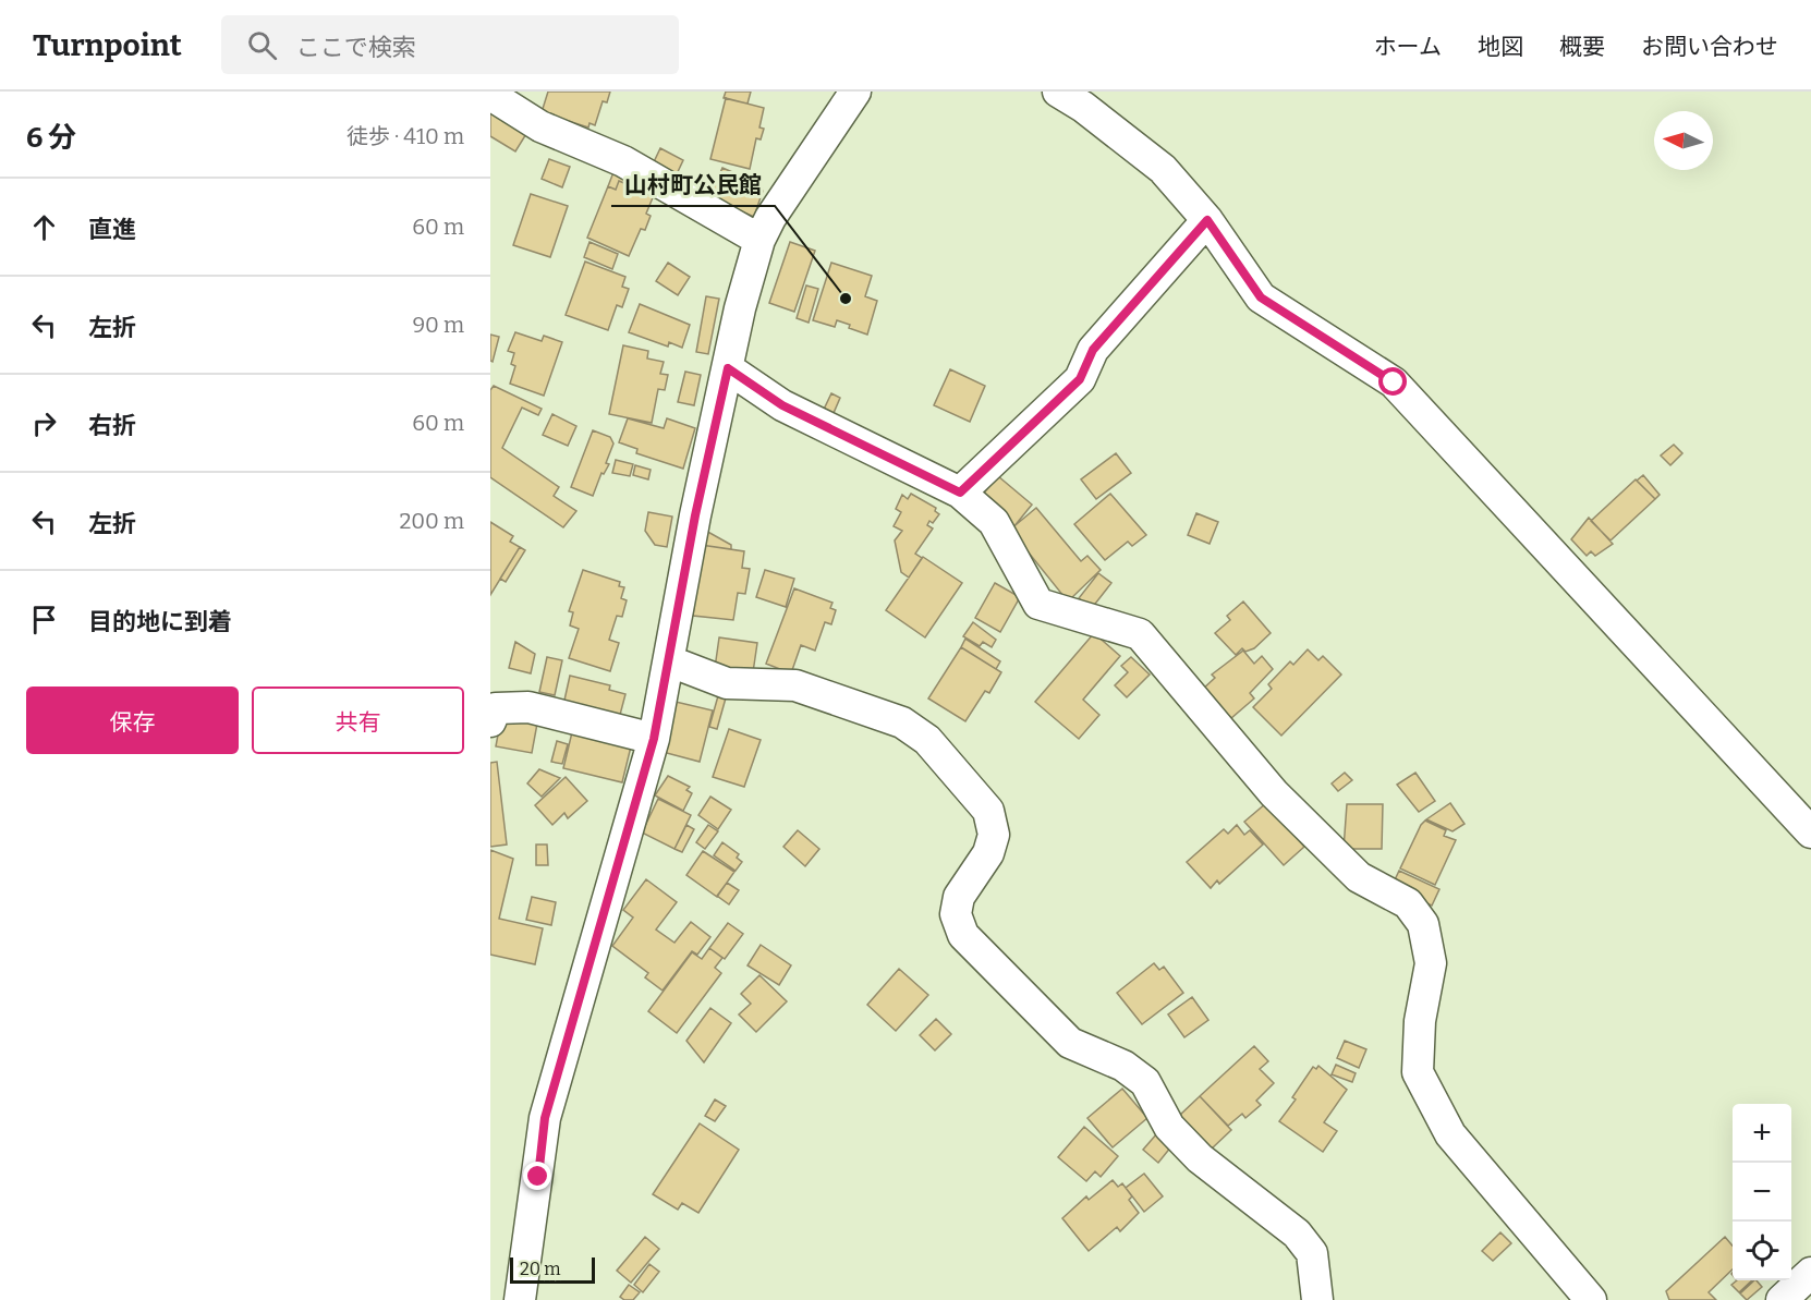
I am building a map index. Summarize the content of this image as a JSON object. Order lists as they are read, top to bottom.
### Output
{
  "places": ["山村町公民館"],
  "scale_bar": "20 m",
  "north": "left",
  "page": {
    "header": "Turnpoint",
    "search": "ここで検索",
    "nav": [
      "ホーム",
      "地図",
      "概要",
      "お問い合わせ"
    ],
    "heading": ["6 分", "徒歩 · 410 m"],
    "list": [
      ["直進", "60 m"],
      ["左折", "90 m"],
      ["右折", "60 m"],
      ["左折", "200 m"],
      "目的地に到着"
    ],
    "buttons": ["保存", "共有"],
    "map_buttons": ["+", "−"],
    "scale": "20 m"
  }
}
